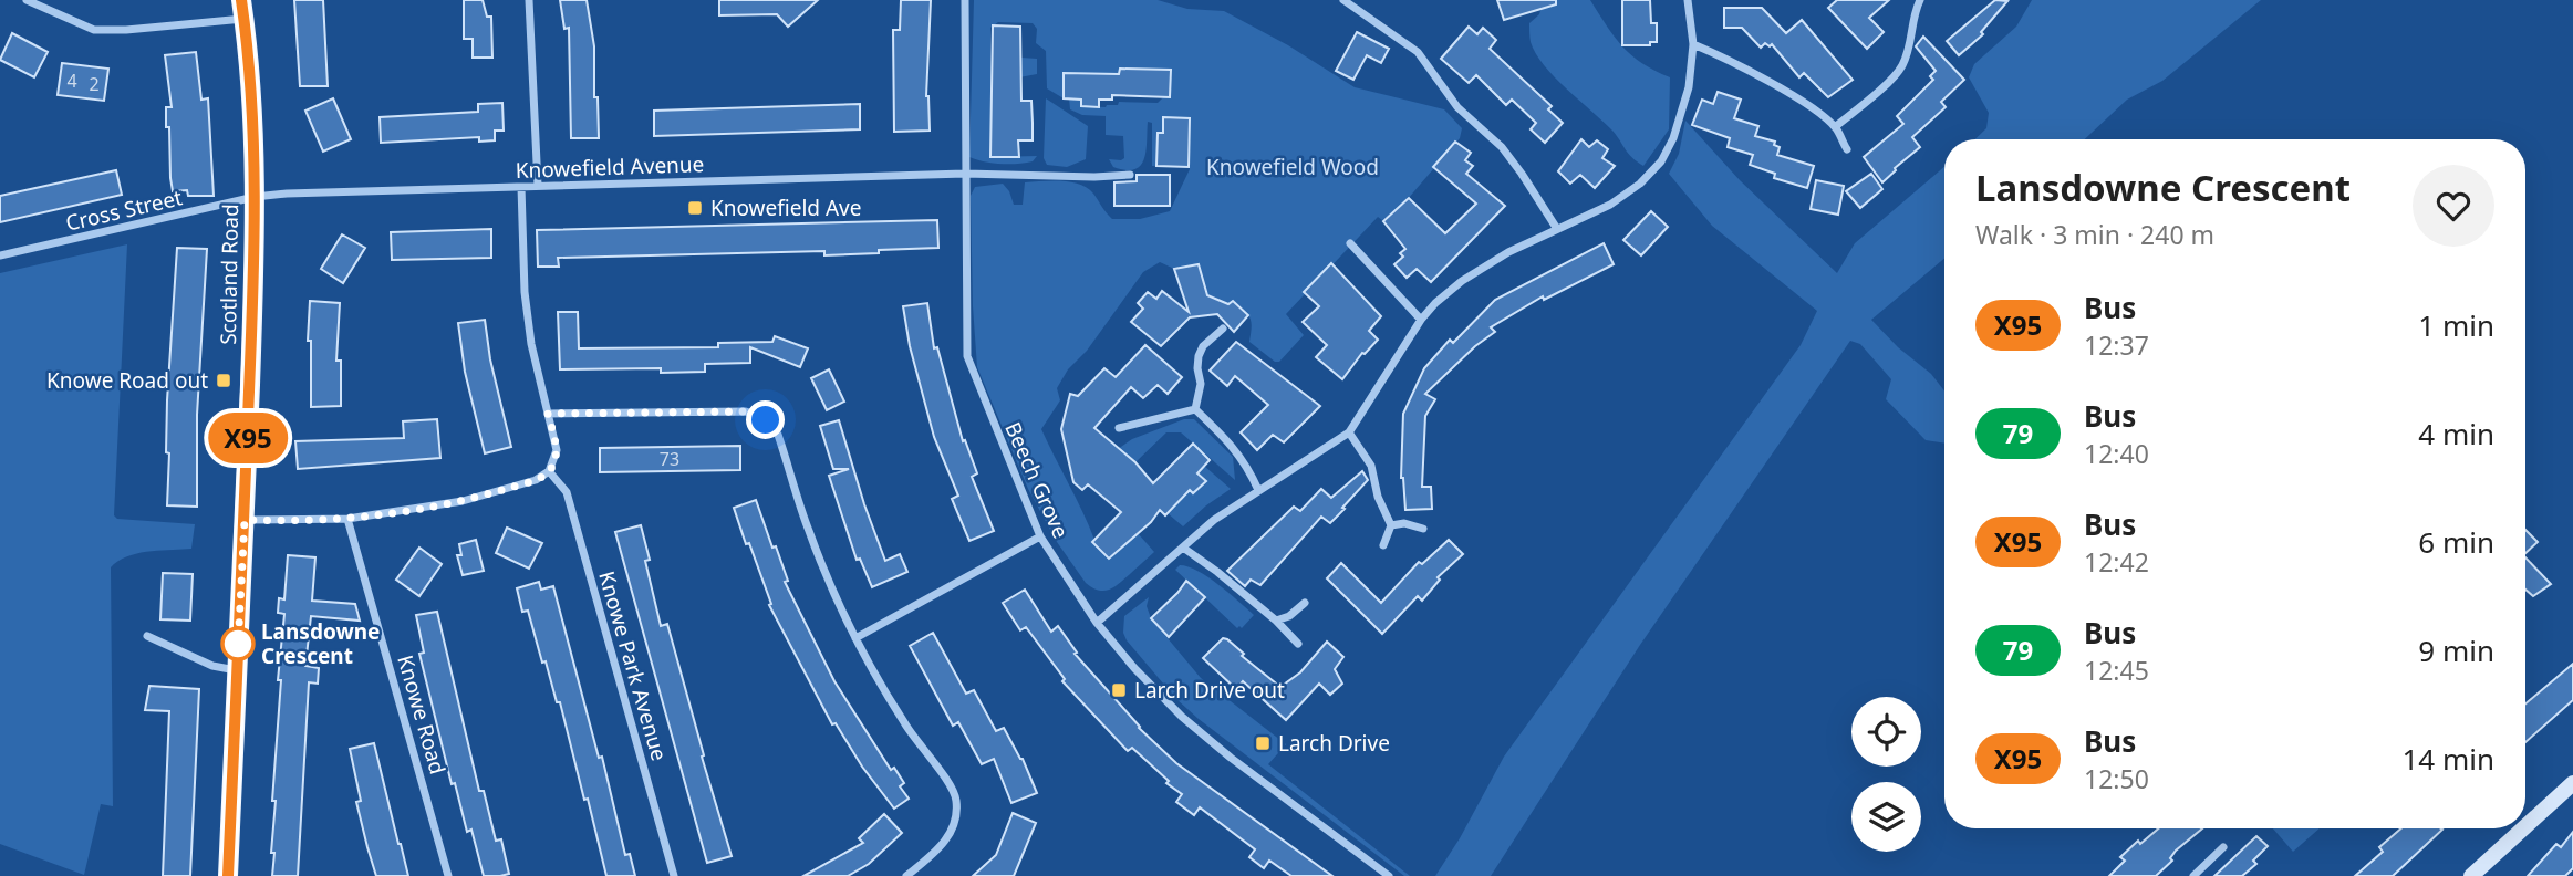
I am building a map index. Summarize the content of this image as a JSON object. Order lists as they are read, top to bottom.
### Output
{
  "streets": {
    "main road": ["Scotland Road"],
    "street": [
      "Knowefield Avenue",
      "Cross Street",
      "Beech Grove",
      "Knowe Park Avenue",
      "Knowe Road"
    ]
  },
  "crossings": [
    ["Knowefield Avenue", "Cross Street"],
    ["Knowefield Avenue", "Scotland Road"],
    ["Knowefield Avenue", "Beech Grove"],
    ["Cross Street", "Scotland Road"]
  ],
  "parks": ["Knowefield Wood"],
  "places": {
    "transit": [
      "Knowefield Ave",
      "Knowe Road out",
      "Larch Drive out",
      "Larch Drive"
    ],
    "other": ["Lansdowne Crescent"]
  },
  "lines": ["bus line X95"],
  "house_numbers": ["4", "2", "73"],
  "page": {
    "on_map": "X95",
    "heading": ["Lansdowne Crescent", "Walk · 3 min · 240 m"],
    "list": [
      {
        "mark": "X95",
        "name": "Bus",
        "note": "12:37",
        "value": "1 min"
      },
      {
        "mark": "79",
        "name": "Bus",
        "note": "12:40",
        "value": "4 min"
      },
      {
        "mark": "X95",
        "name": "Bus",
        "note": "12:42",
        "value": "6 min"
      },
      {
        "mark": "79",
        "name": "Bus",
        "note": "12:45",
        "value": "9 min"
      },
      {
        "mark": "X95",
        "name": "Bus",
        "note": "12:50",
        "value": "14 min"
      }
    ]
  }
}
